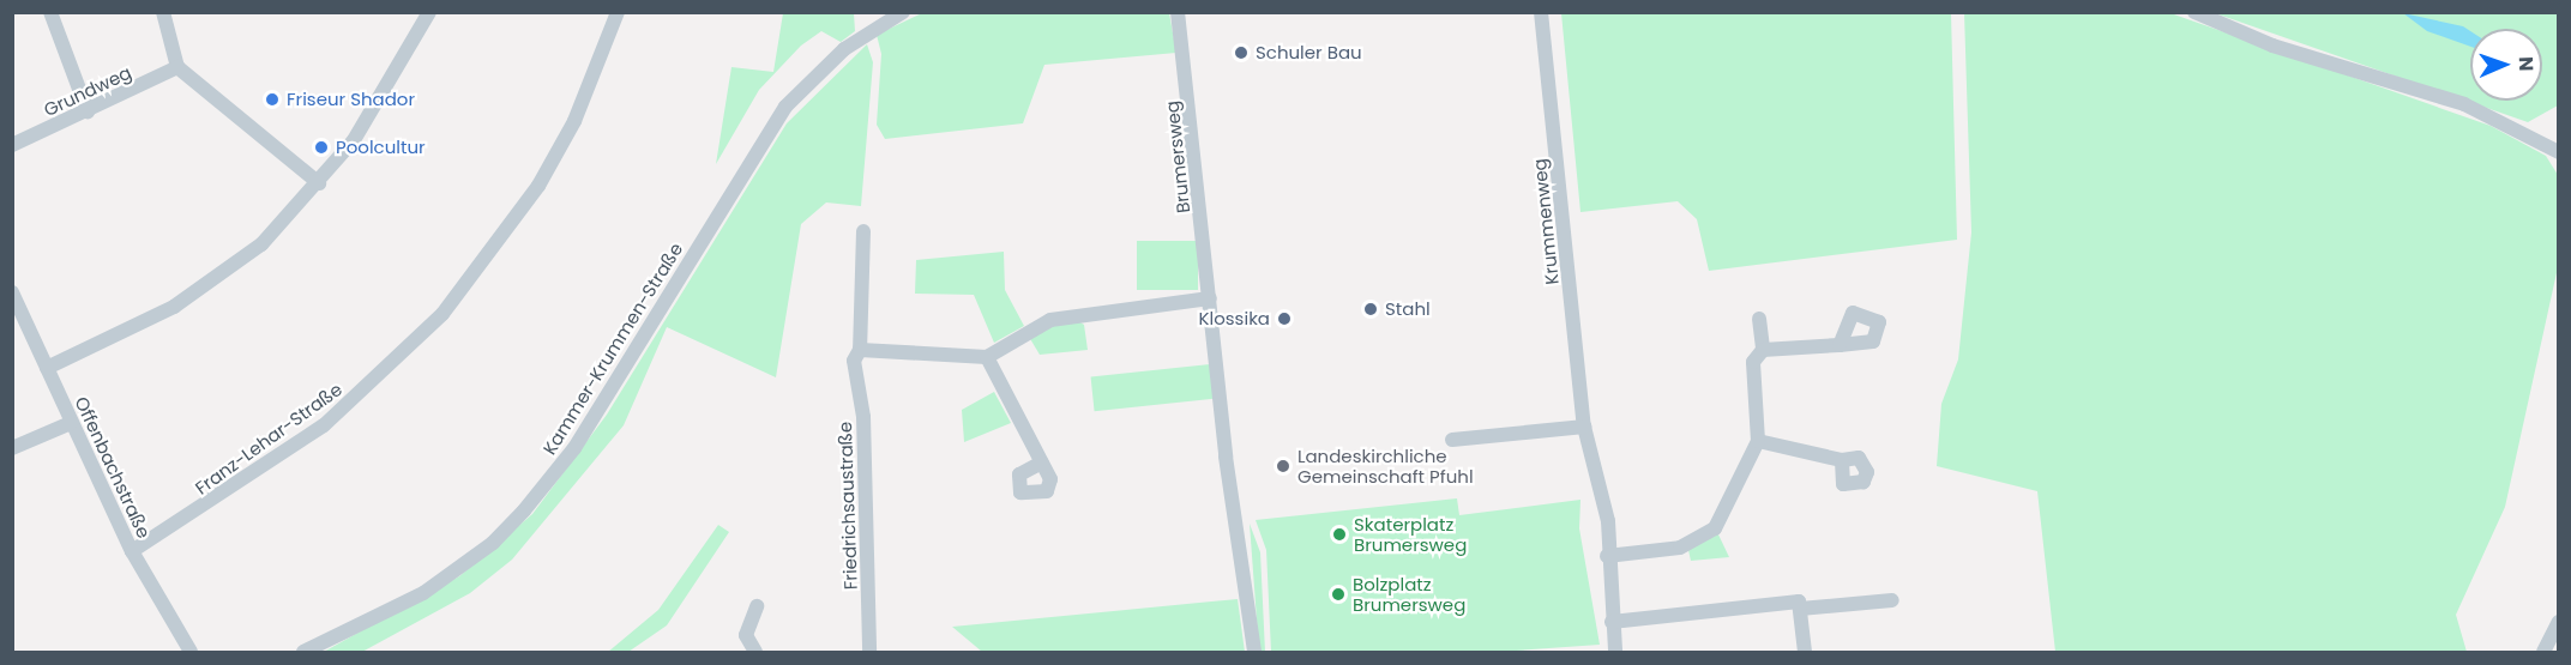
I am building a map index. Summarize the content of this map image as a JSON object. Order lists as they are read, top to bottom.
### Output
{
  "streets": {
    "street": [
      "Grundweg",
      "Brumersweg",
      "Krummenweg",
      "Kammer-Krummen-Straße",
      "Franz-Lehar-Straße",
      "Offenbachstraße",
      "Friedrichsaustraße"
    ]
  },
  "crossings": [
    ["Franz-Lehar-Straße", "Offenbachstraße"]
  ],
  "places": [
    "Schuler Bau",
    "Friseur Shador",
    "Poolcultur",
    "Stahl",
    "Klossika",
    "Landeskirchliche Gemeinschaft Pfuhl",
    "Skaterplatz Brumersweg",
    "Bolzplatz Brumersweg"
  ],
  "north": "right"
}
